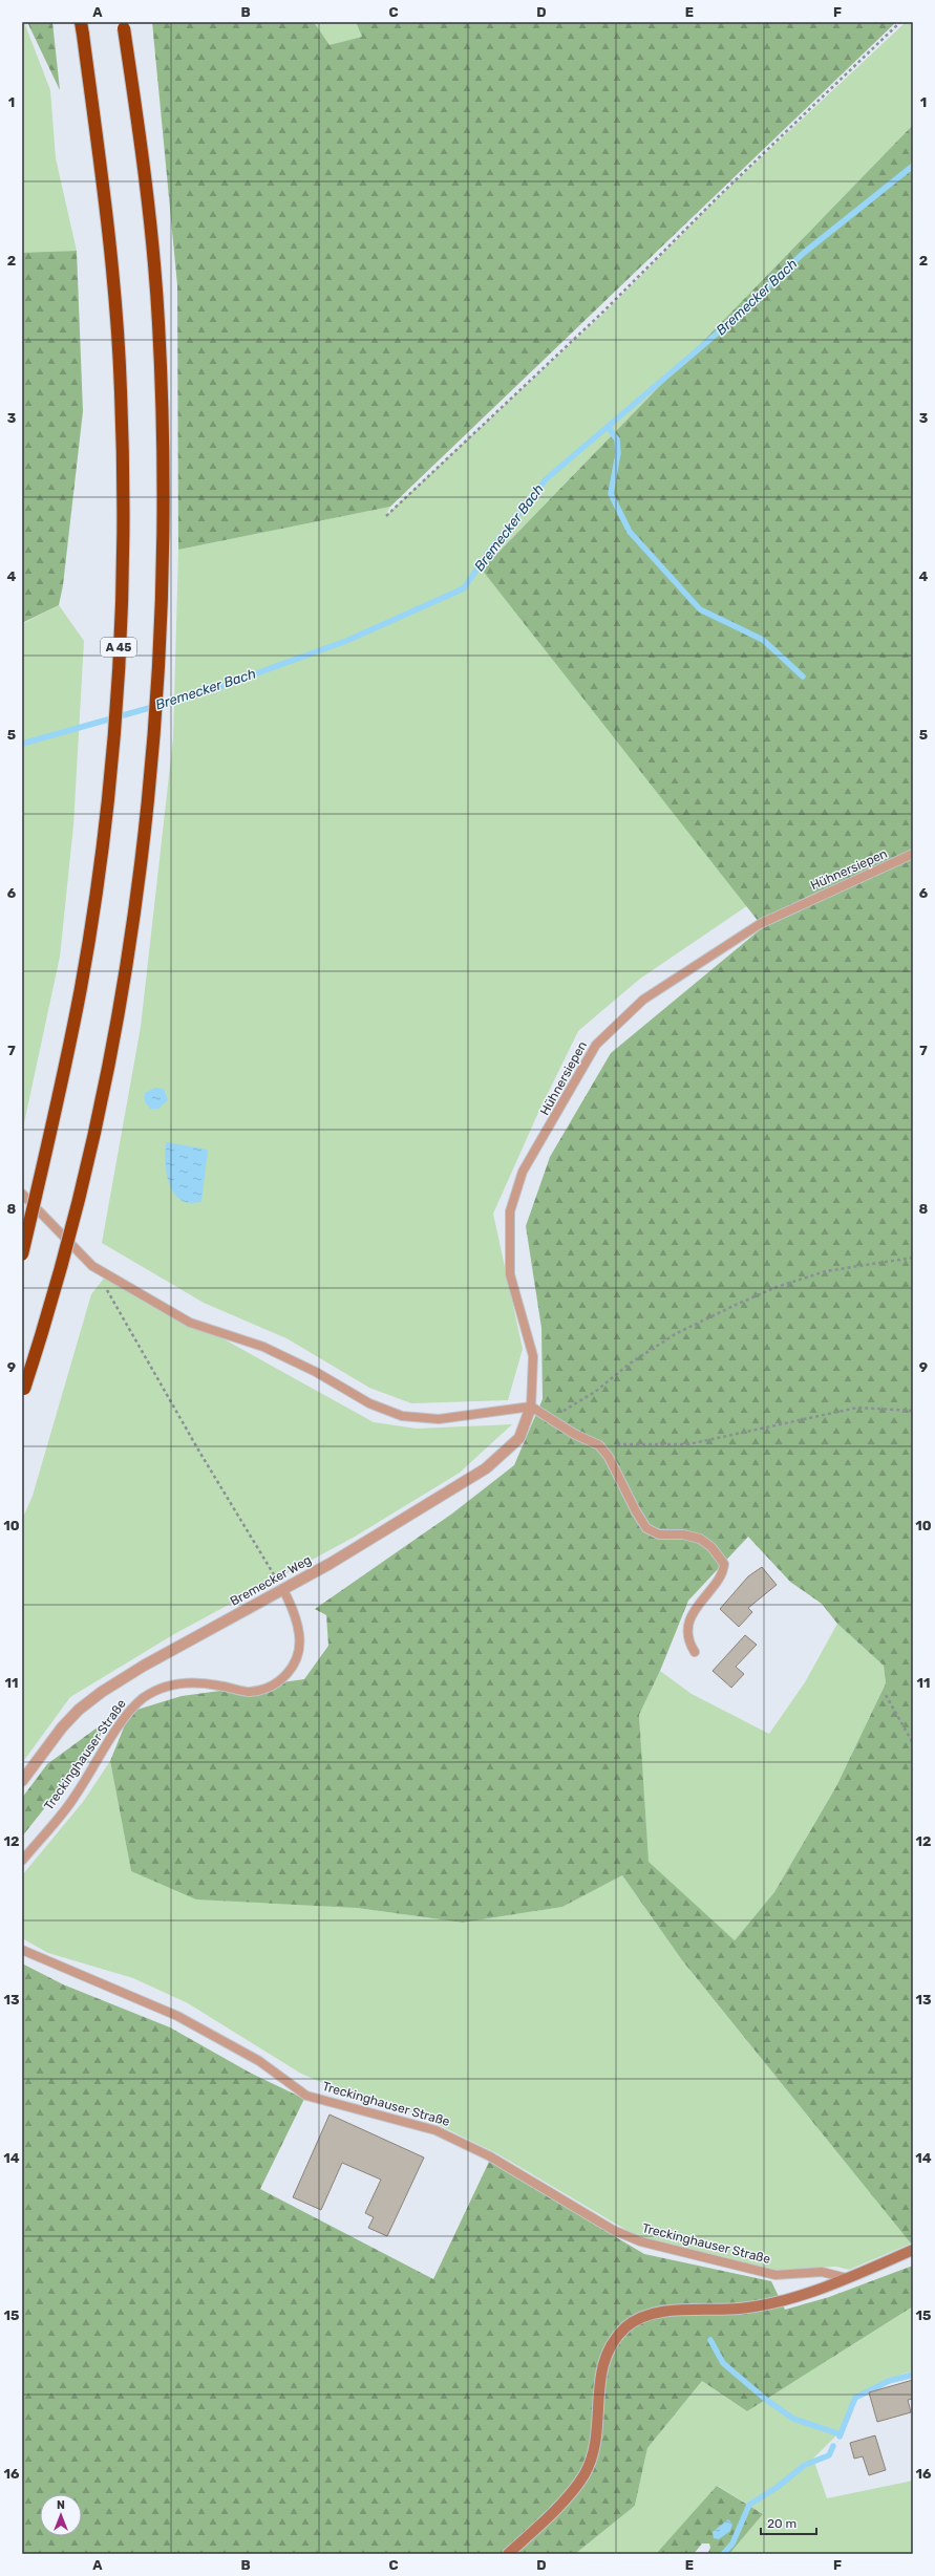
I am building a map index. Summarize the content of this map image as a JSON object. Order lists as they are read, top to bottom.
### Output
{
  "streets": {
    "highway": ["A 45"],
    "street": ["Bremecker Weg"],
    "lane": ["Hühnersiepen", "Treckinghauser Straße"]
  },
  "crossings": [
    ["Hühnersiepen", "Bremecker Weg"],
    ["Bremecker Weg", "Treckinghauser Straße"]
  ],
  "water": ["Bremecker Bach"],
  "scale_bar": "20 m",
  "north": "top",
  "grid": {
    "columns": [
      "A",
      "B",
      "C",
      "D",
      "E",
      "F"
    ],
    "rows": [
      "1",
      "2",
      "3",
      "4",
      "5",
      "6",
      "7",
      "8",
      "9",
      "10",
      "11",
      "12",
      "13",
      "14",
      "15",
      "16"
    ]
  }
}
